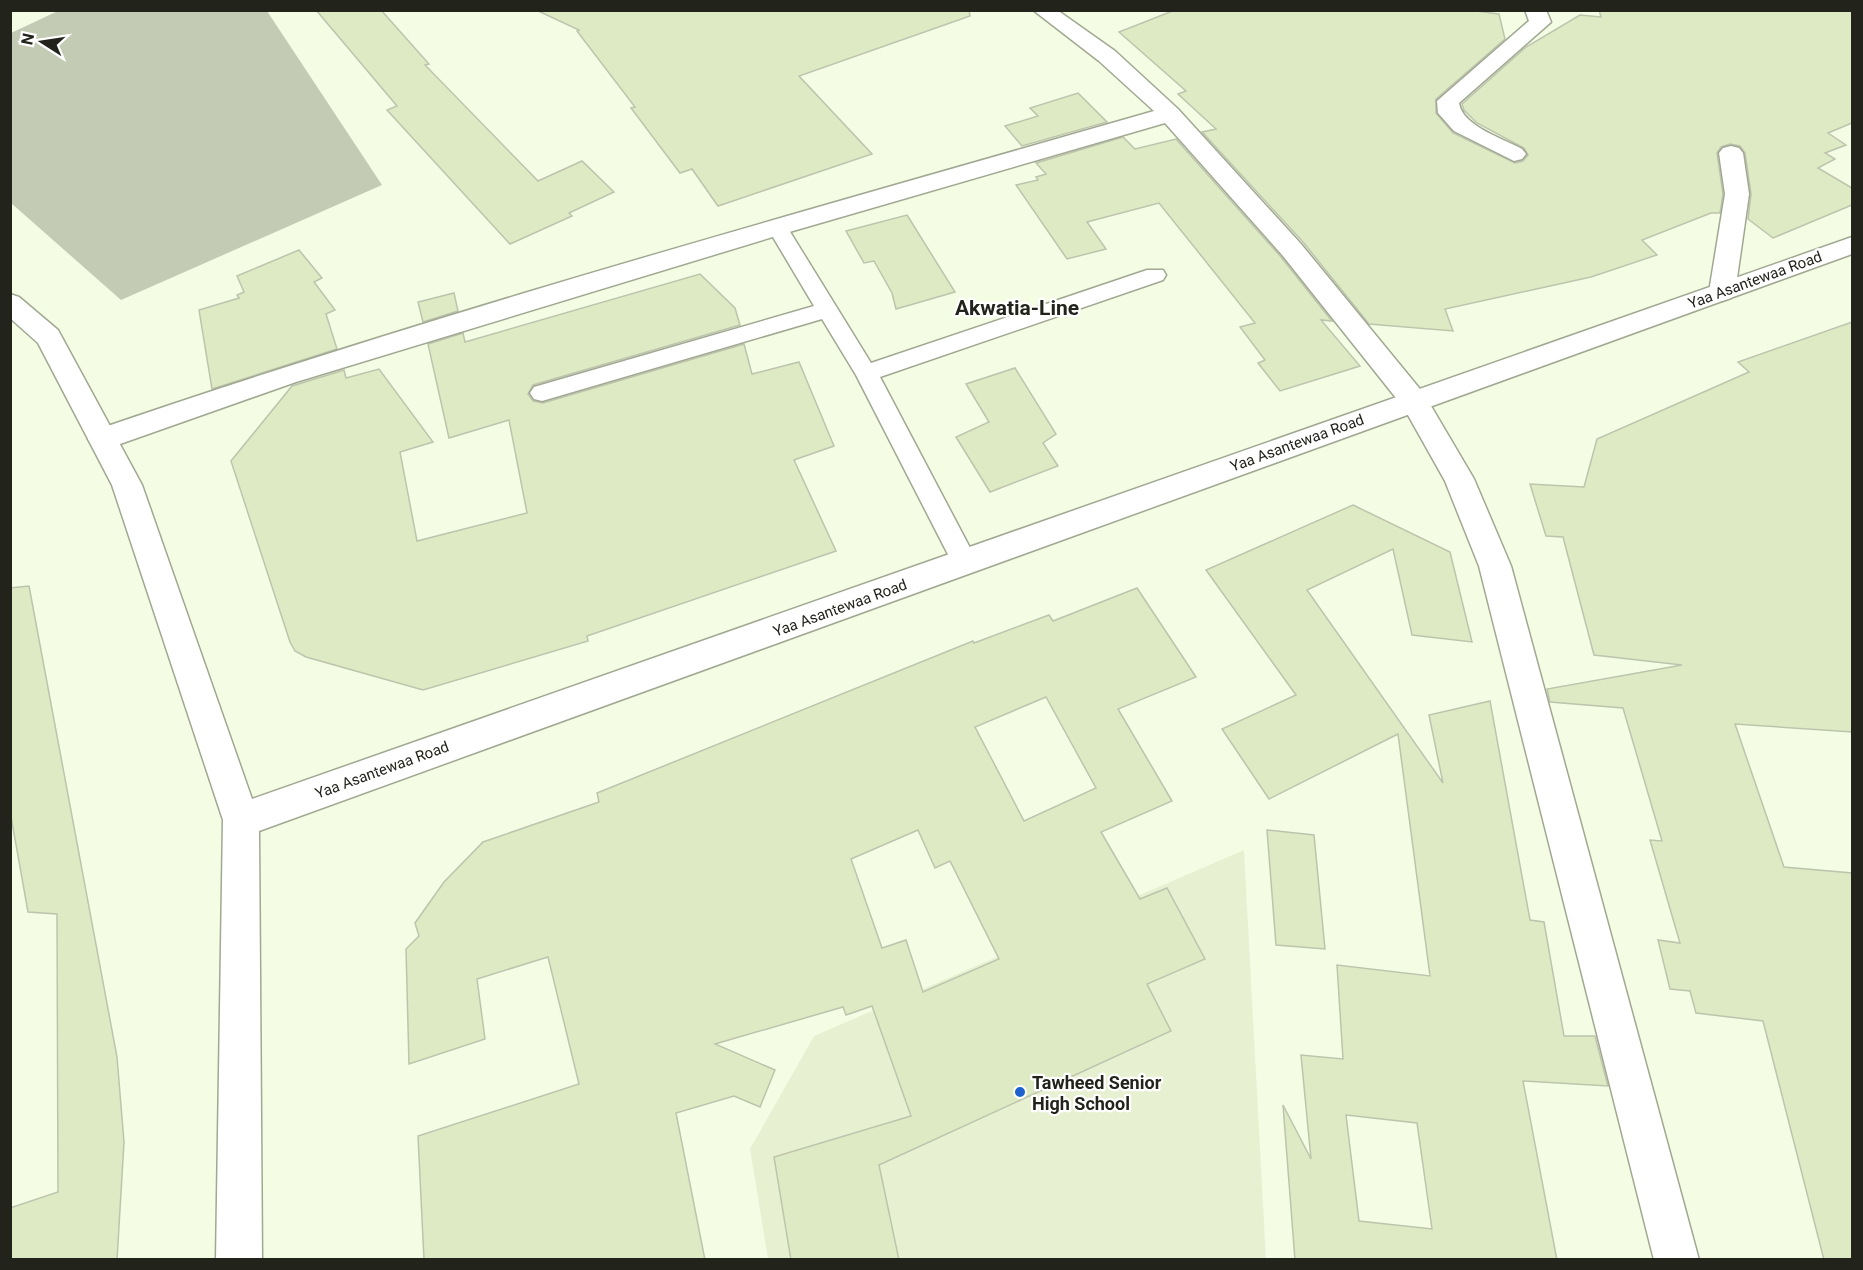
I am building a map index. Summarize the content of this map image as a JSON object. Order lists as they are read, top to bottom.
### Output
{
  "streets": {
    "street": ["Yaa Asantewaa Road"]
  },
  "districts": ["Akwatia-Line"],
  "places": ["Tawheed Senior High School"],
  "north": "left"
}
